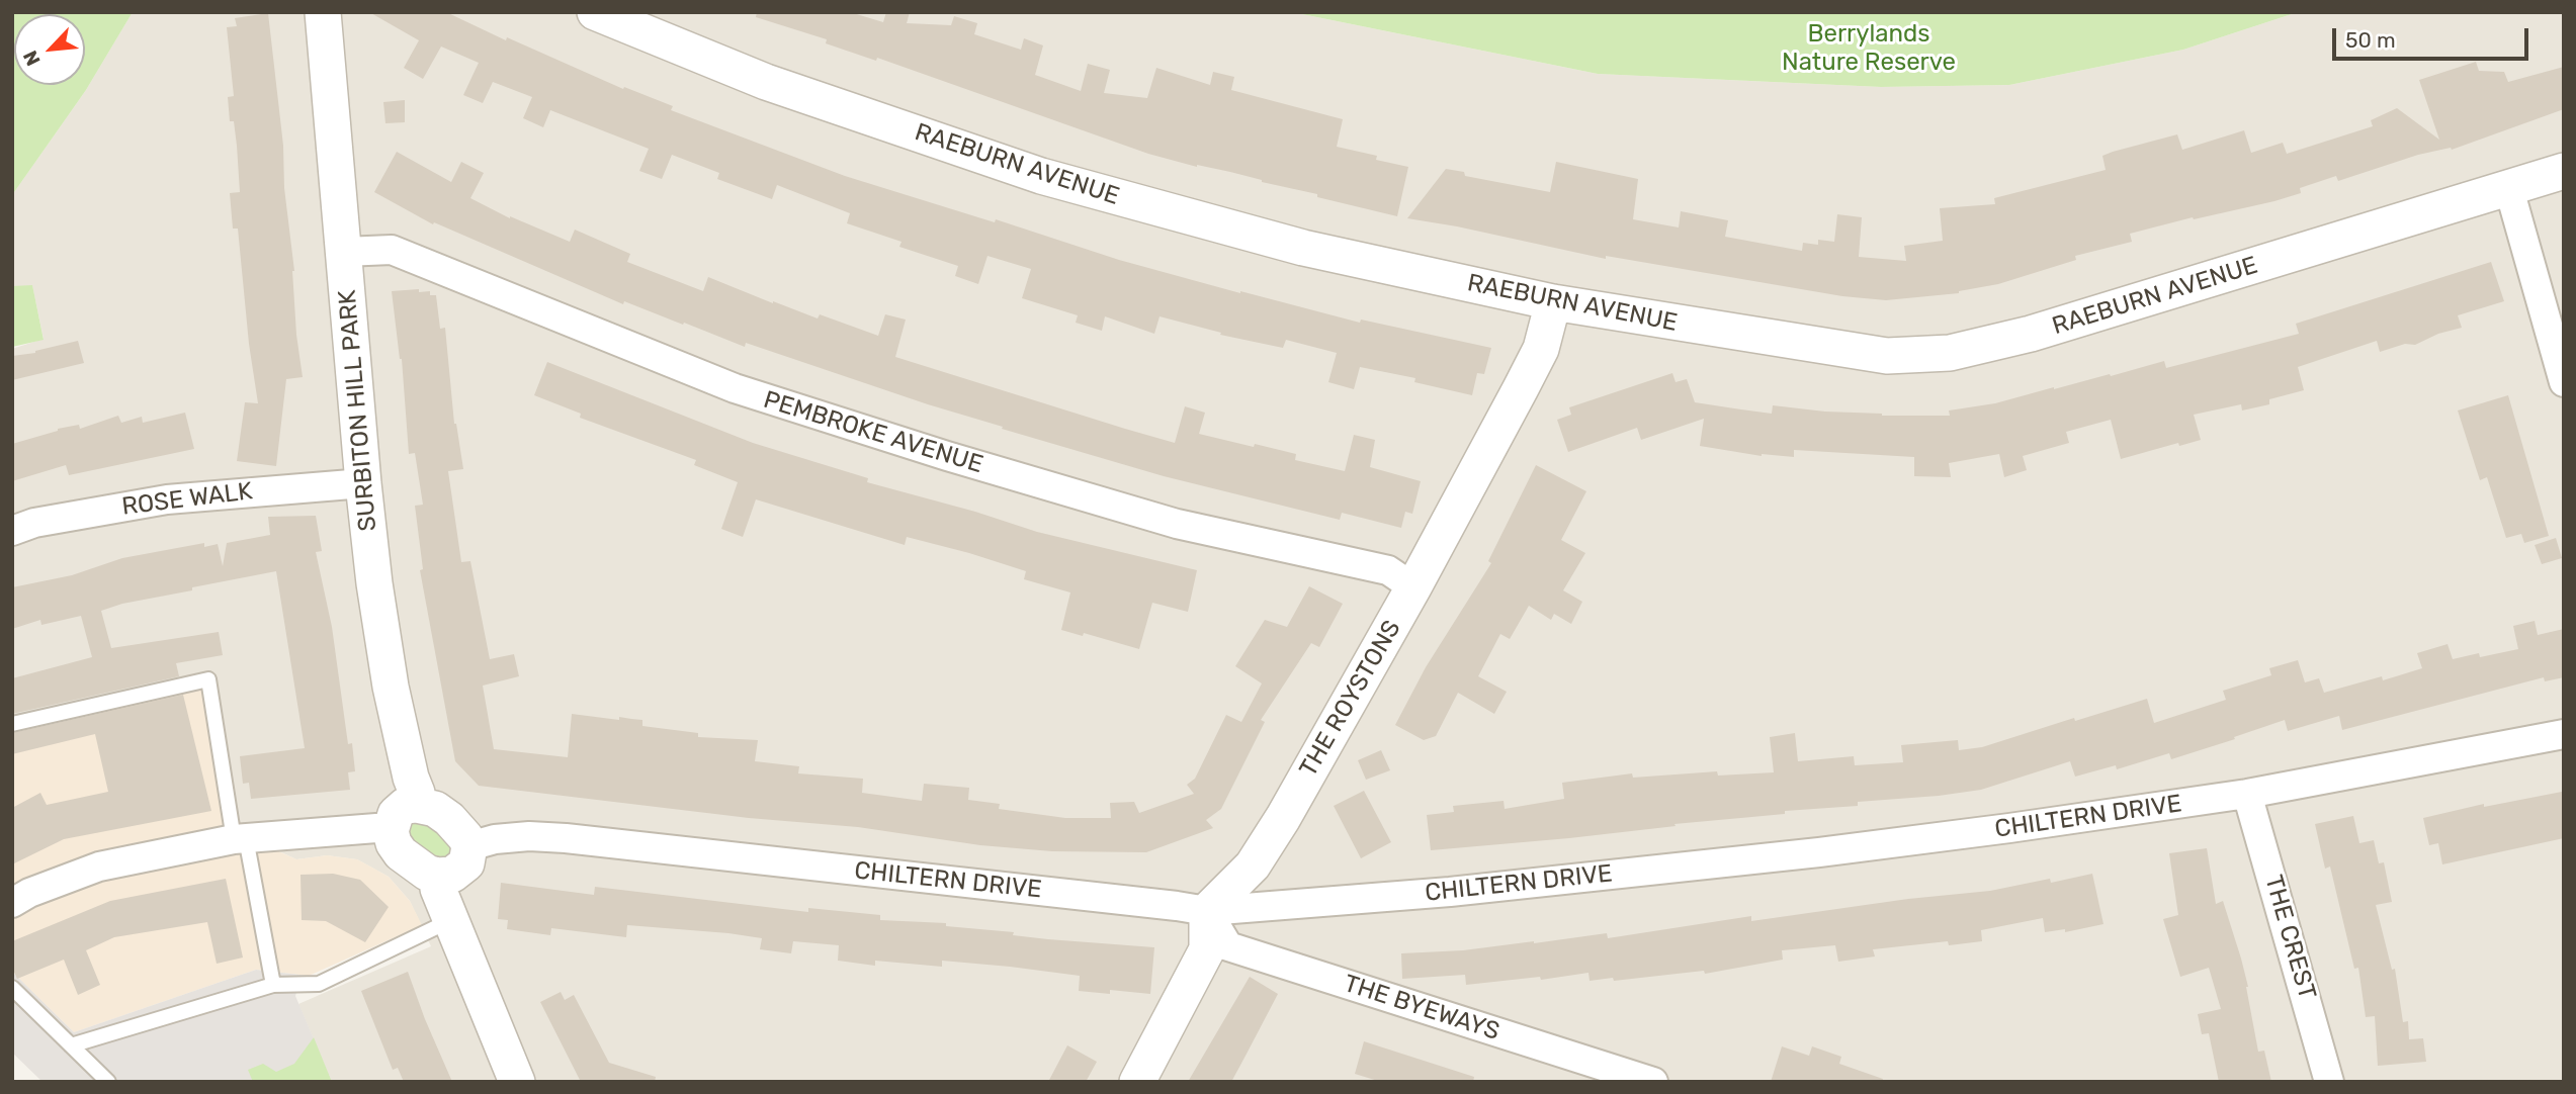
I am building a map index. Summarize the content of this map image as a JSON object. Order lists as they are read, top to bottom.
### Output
{
  "streets": {
    "street": [
      "RAEBURN AVENUE",
      "SURBITON HILL PARK",
      "PEMBROKE AVENUE",
      "ROSE WALK",
      "THE ROYSTONS",
      "CHILTERN DRIVE",
      "THE CREST",
      "THE BYEWAYS"
    ]
  },
  "crossings": [
    ["RAEBURN AVENUE", "THE ROYSTONS"],
    ["SURBITON HILL PARK", "PEMBROKE AVENUE"],
    ["SURBITON HILL PARK", "ROSE WALK"],
    ["SURBITON HILL PARK", "CHILTERN DRIVE"],
    ["PEMBROKE AVENUE", "THE ROYSTONS"],
    ["THE ROYSTONS", "CHILTERN DRIVE"],
    ["THE ROYSTONS", "THE BYEWAYS"],
    ["CHILTERN DRIVE", "THE CREST"],
    ["CHILTERN DRIVE", "THE BYEWAYS"]
  ],
  "parks": ["Berrylands Nature Reserve"],
  "scale_bar": "50 m",
  "north": "bottom left"
}
